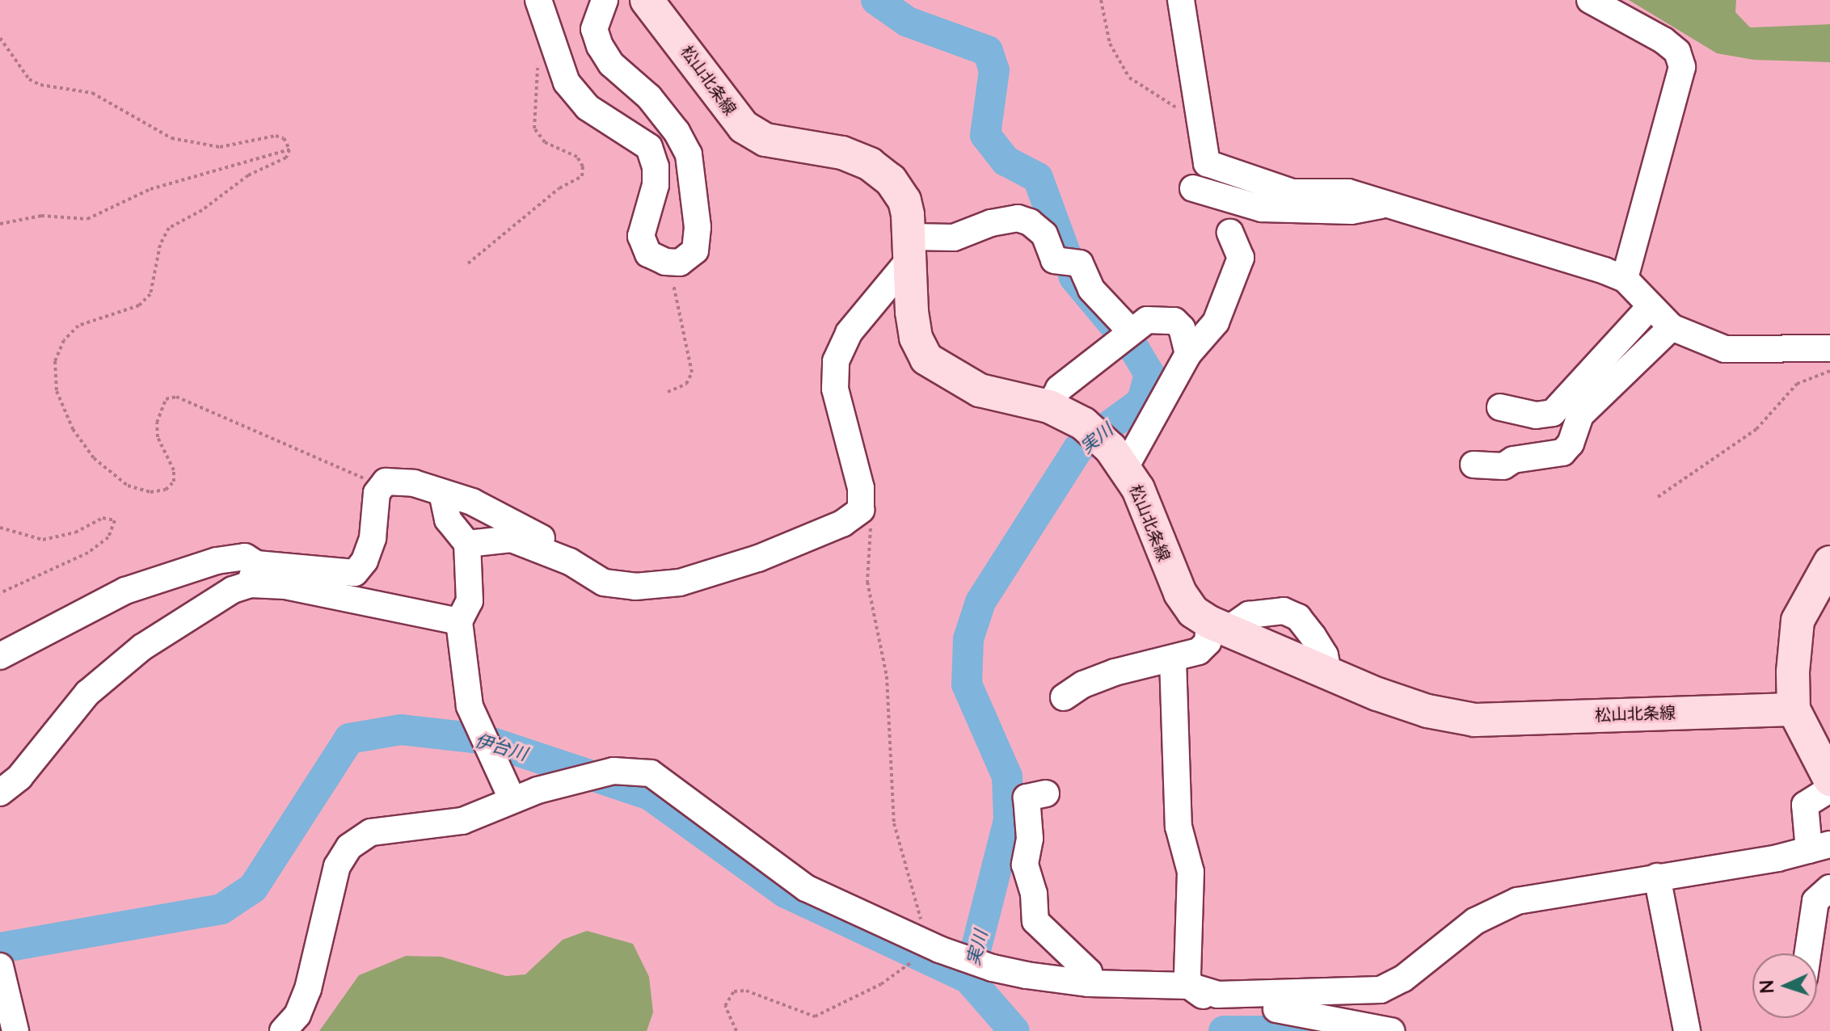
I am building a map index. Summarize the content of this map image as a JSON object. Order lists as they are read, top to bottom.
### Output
{
  "streets": {
    "main road": ["松山北条線"]
  },
  "water": ["実川", "伊台川"],
  "north": "left"
}
